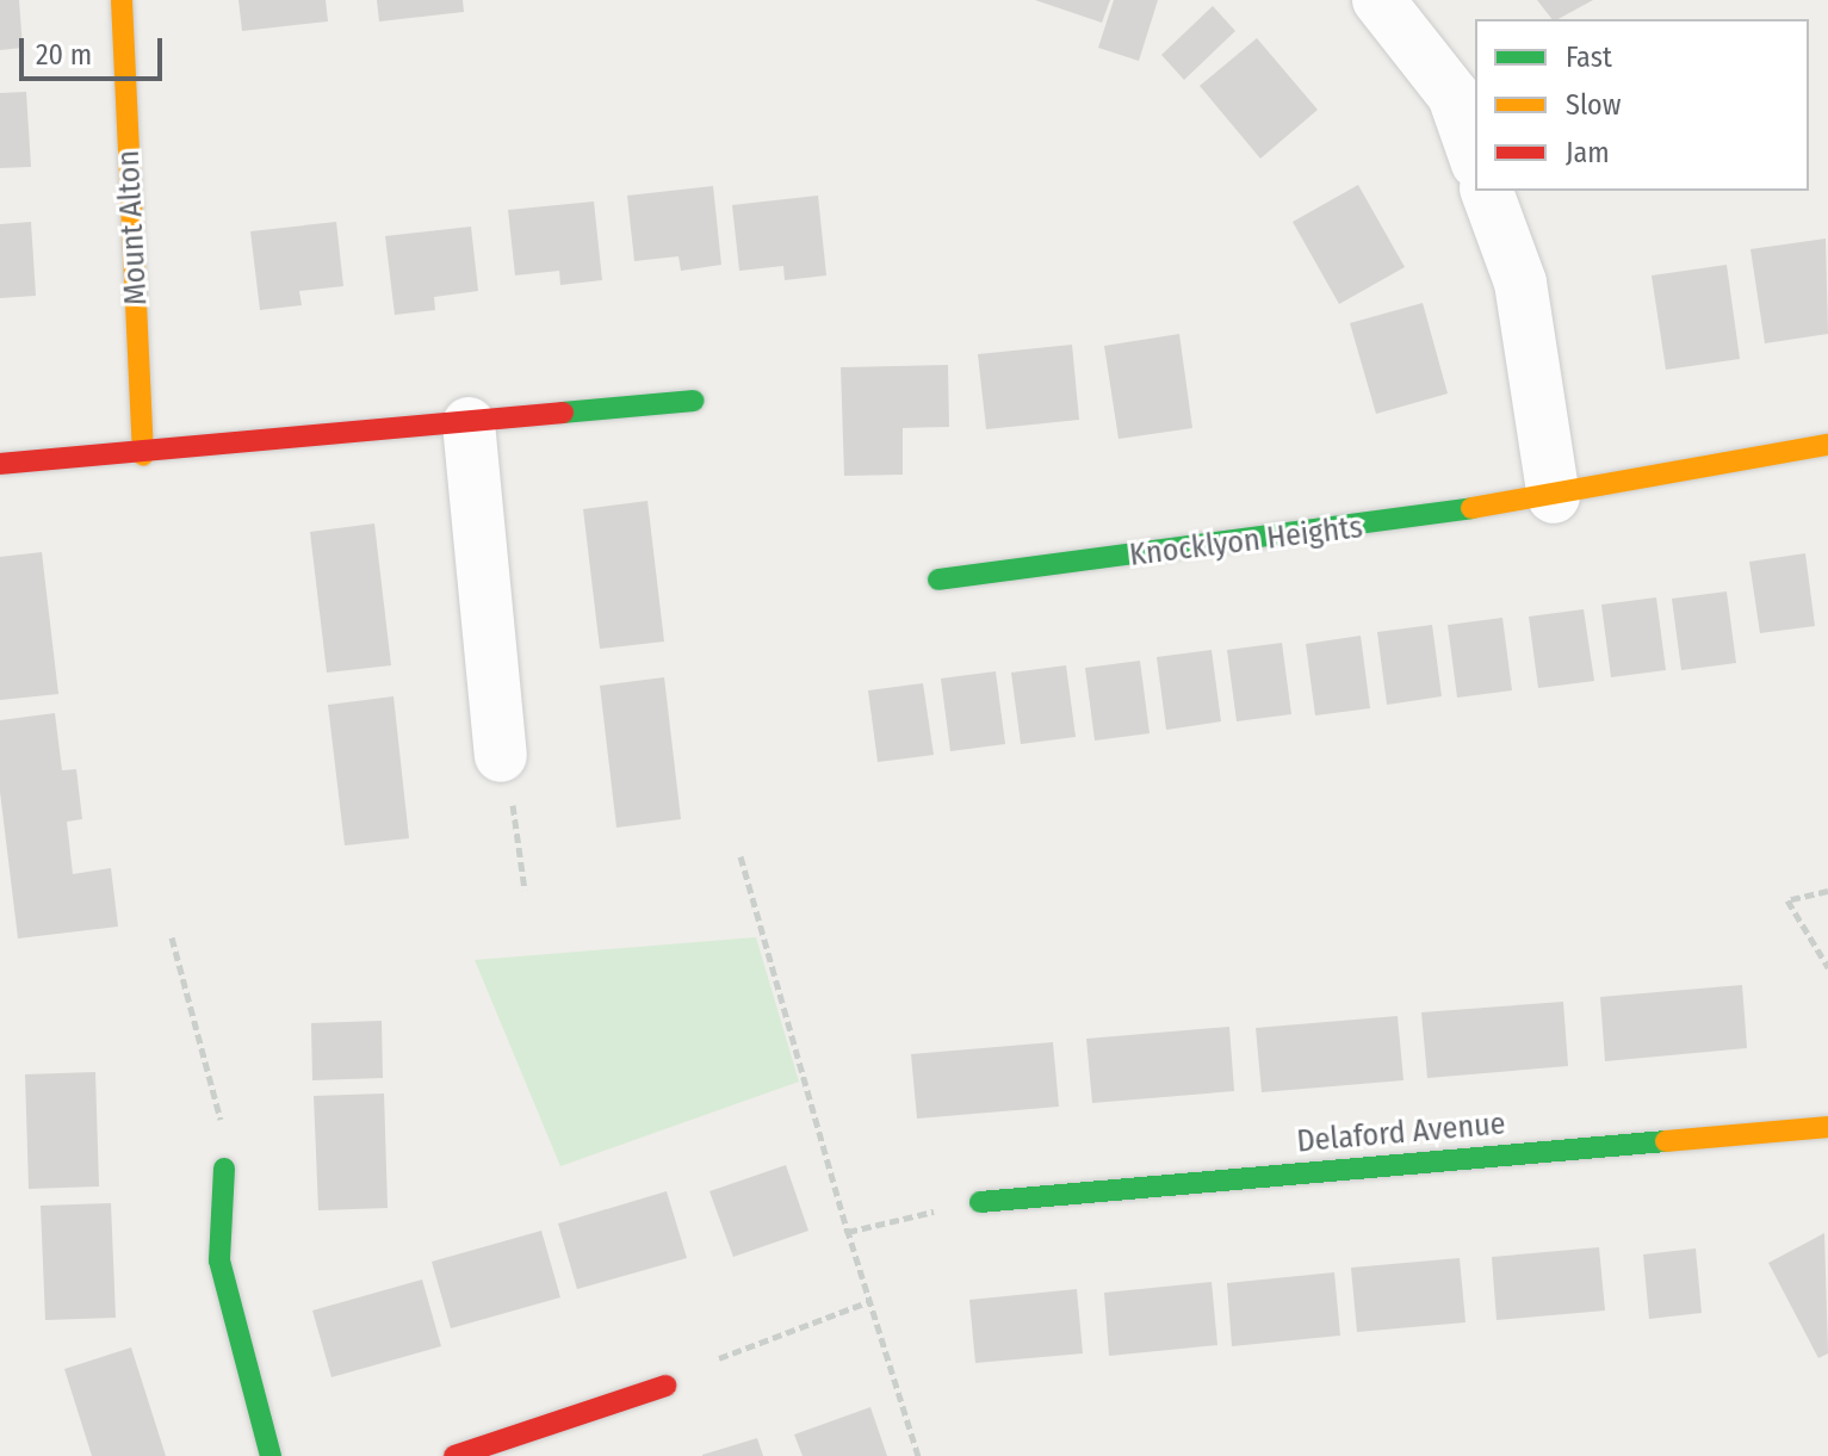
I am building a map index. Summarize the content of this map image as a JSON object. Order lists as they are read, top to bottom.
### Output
{
  "streets": {
    "street": ["Mount Alton", "Knocklyon Heights", "Delaford Avenue"]
  },
  "legend": ["Fast", "Slow", "Jam"],
  "scale_bar": "20 m"
}
